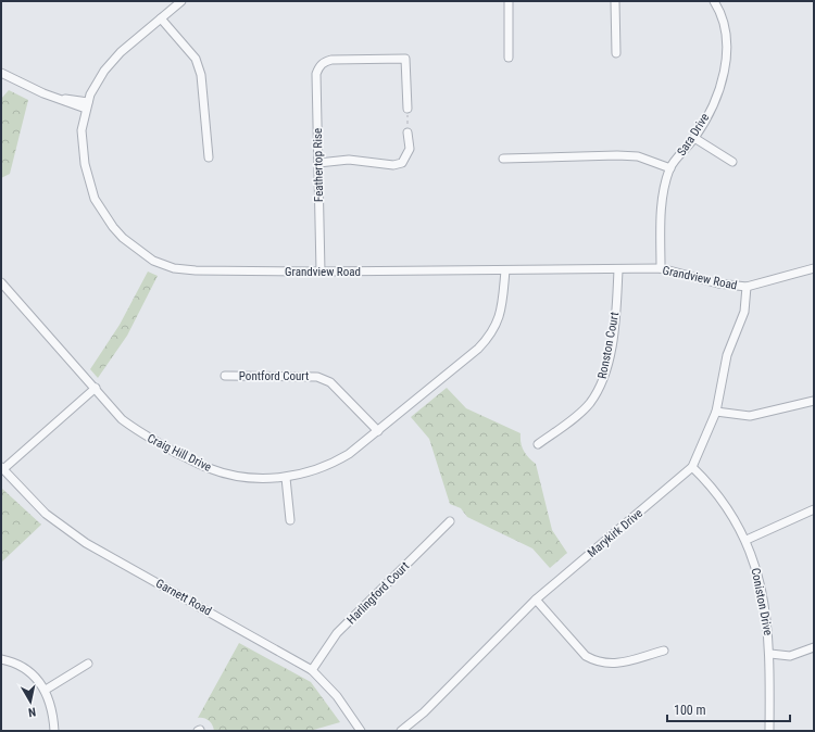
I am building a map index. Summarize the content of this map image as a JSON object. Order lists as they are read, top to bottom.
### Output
{
  "streets": {
    "street": [
      "Sara Drive",
      "Feathertop Rise",
      "Grandview Road",
      "Ronston Court",
      "Pontford Court",
      "Craig Hill Drive",
      "Marykirk Drive",
      "Harlingford Court",
      "Garnett Road",
      "Coniston Drive"
    ]
  },
  "crossings": [
    ["Sara Drive", "Grandview Road"],
    ["Feathertop Rise", "Grandview Road"],
    ["Grandview Road", "Ronston Court"],
    ["Grandview Road", "Craig Hill Drive"],
    ["Grandview Road", "Marykirk Drive"],
    ["Pontford Court", "Craig Hill Drive"],
    ["Marykirk Drive", "Coniston Drive"],
    ["Harlingford Court", "Garnett Road"]
  ],
  "scale_bar": "100 m",
  "north": "bottom"
}
